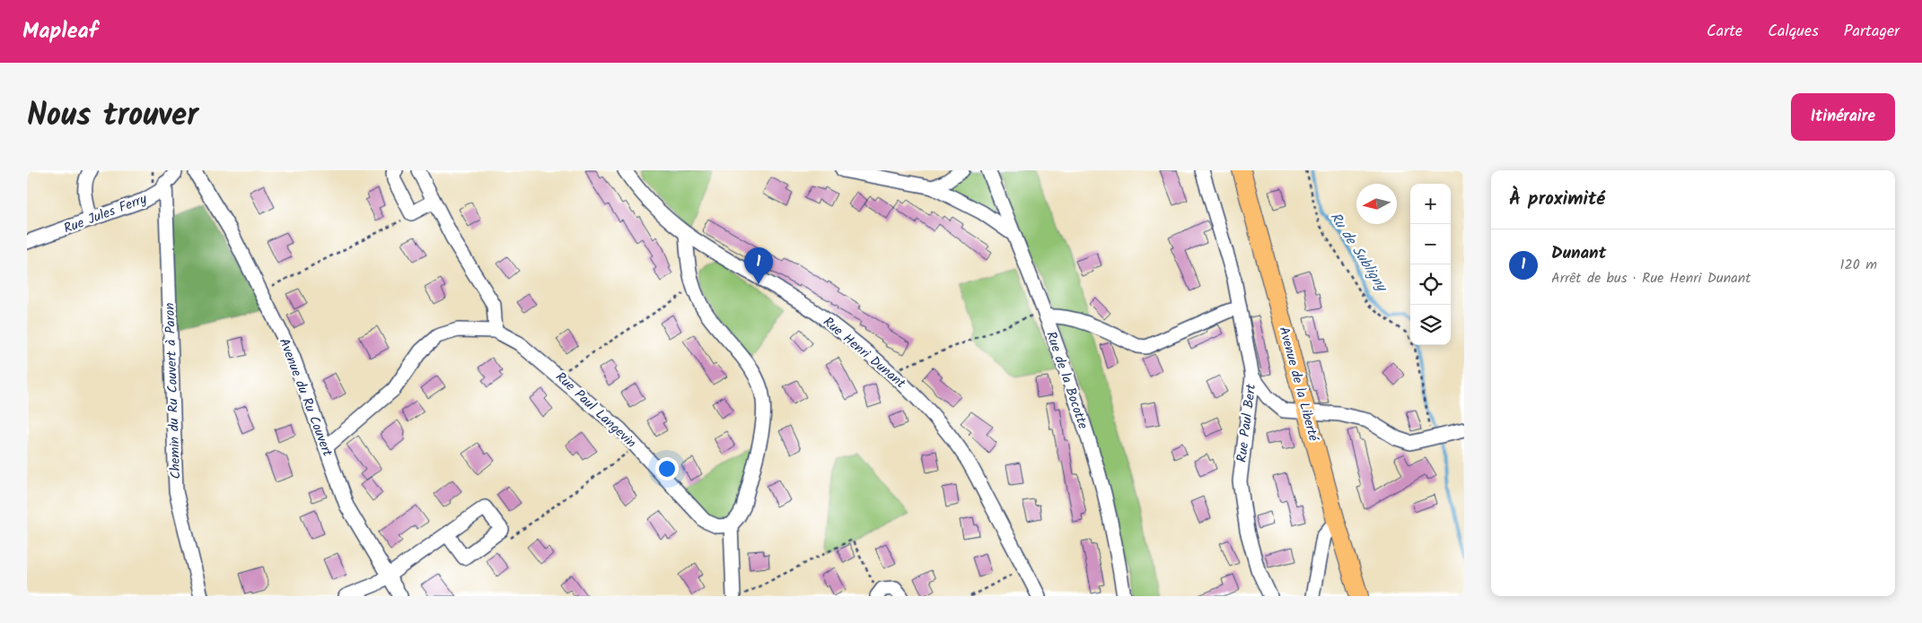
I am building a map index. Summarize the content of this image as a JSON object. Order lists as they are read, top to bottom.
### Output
{
  "streets": {
    "main road": ["Avenue de la Liberté"],
    "street": [
      "Rue Jules Ferry",
      "Rue Henri Dunant",
      "Rue de la Bocotte",
      "Chemin du Ru Couvert à Paron",
      "Avenue du Ru Couvert",
      "Rue Paul Langevin",
      "Rue Paul Bert"
    ]
  },
  "crossings": [
    ["Rue Jules Ferry", "Chemin du Ru Couvert à Paron"],
    ["Avenue du Ru Couvert", "Rue Paul Langevin"]
  ],
  "water": ["Ru de Subligny"],
  "north": "left",
  "page": {
    "header": "Mapleaf",
    "nav": ["Carte", "Calques", "Partager"],
    "title": "Nous trouver",
    "buttons": "Itinéraire",
    "heading": "À proximité",
    "map_buttons": ["+", "−"],
    "list": [
      {
        "mark": "1",
        "name": "Dunant",
        "note": "Arrêt de bus · Rue Henri Dunant",
        "value": "120 m"
      }
    ],
    "pins": "1"
  }
}
